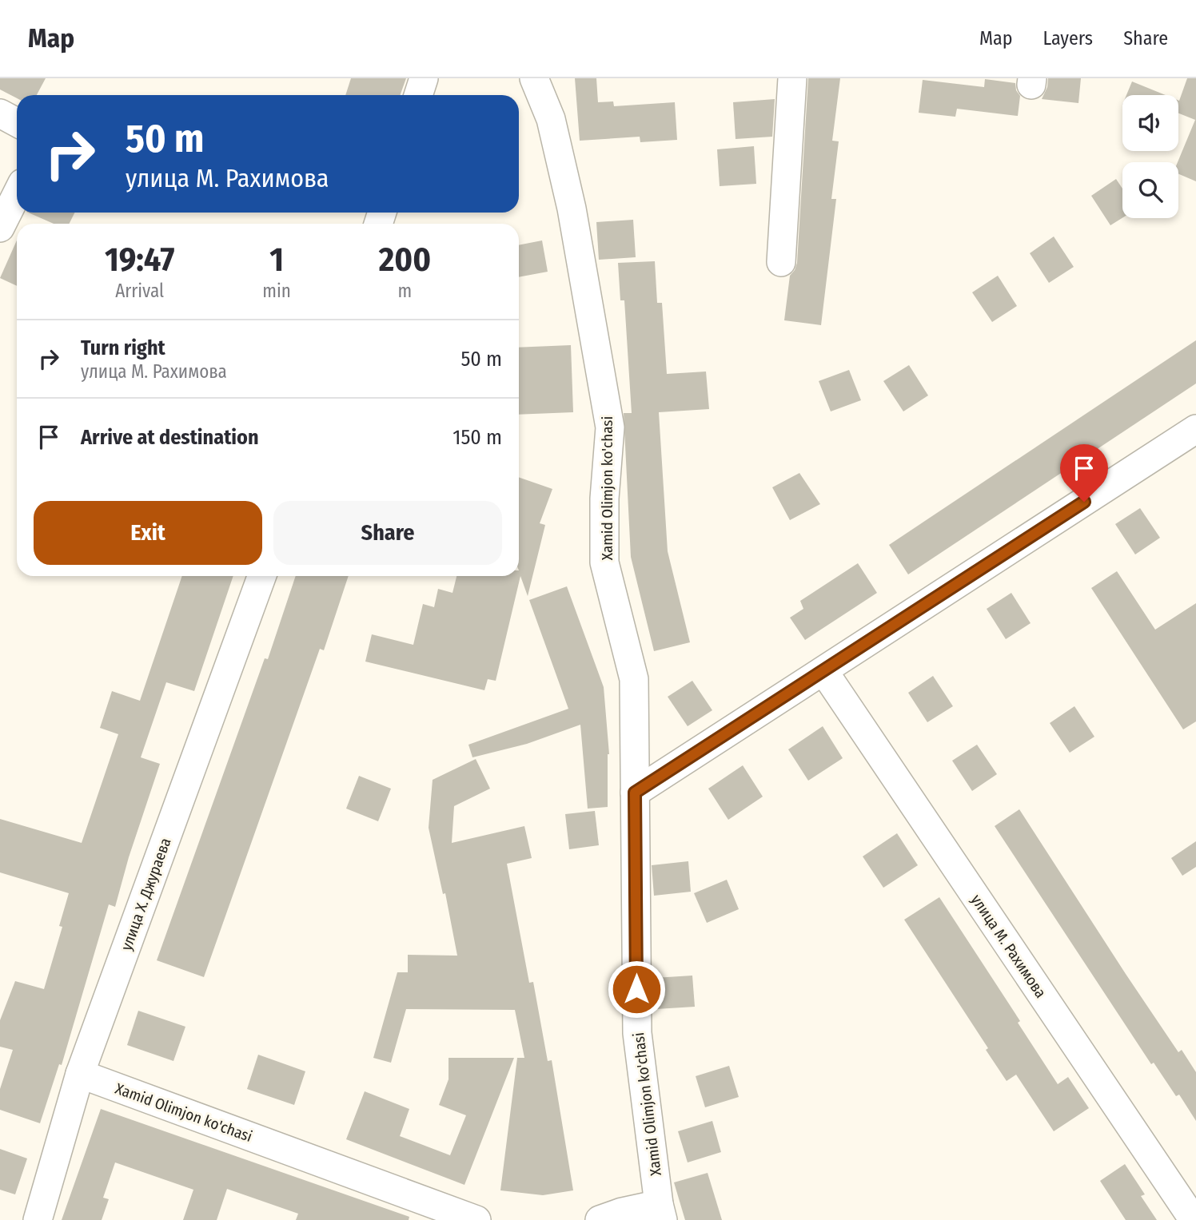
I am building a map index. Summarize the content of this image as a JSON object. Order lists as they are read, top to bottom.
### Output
{
  "streets": {
    "street": ["Xamid Olimjon ko'chasi", "улица Х. Джураева", "улица М. Рахимова"]
  },
  "crossings": [
    ["Xamid Olimjon ko'chasi", "улица Х. Джураева"]
  ],
  "page": {
    "header": "Map",
    "nav": ["Map", "Layers", "Share"],
    "turn": ["50 m", "улица М. Рахимова"],
    "eta": [
      "19:47",
      "Arrival",
      "1",
      "min",
      "200",
      "m"
    ],
    "list": [
      {
        "name": "Turn right",
        "note": "улица М. Рахимова",
        "value": "50 m"
      },
      {
        "name": "Arrive at destination",
        "value": "150 m"
      }
    ],
    "buttons": ["Exit", "Share"]
  }
}
